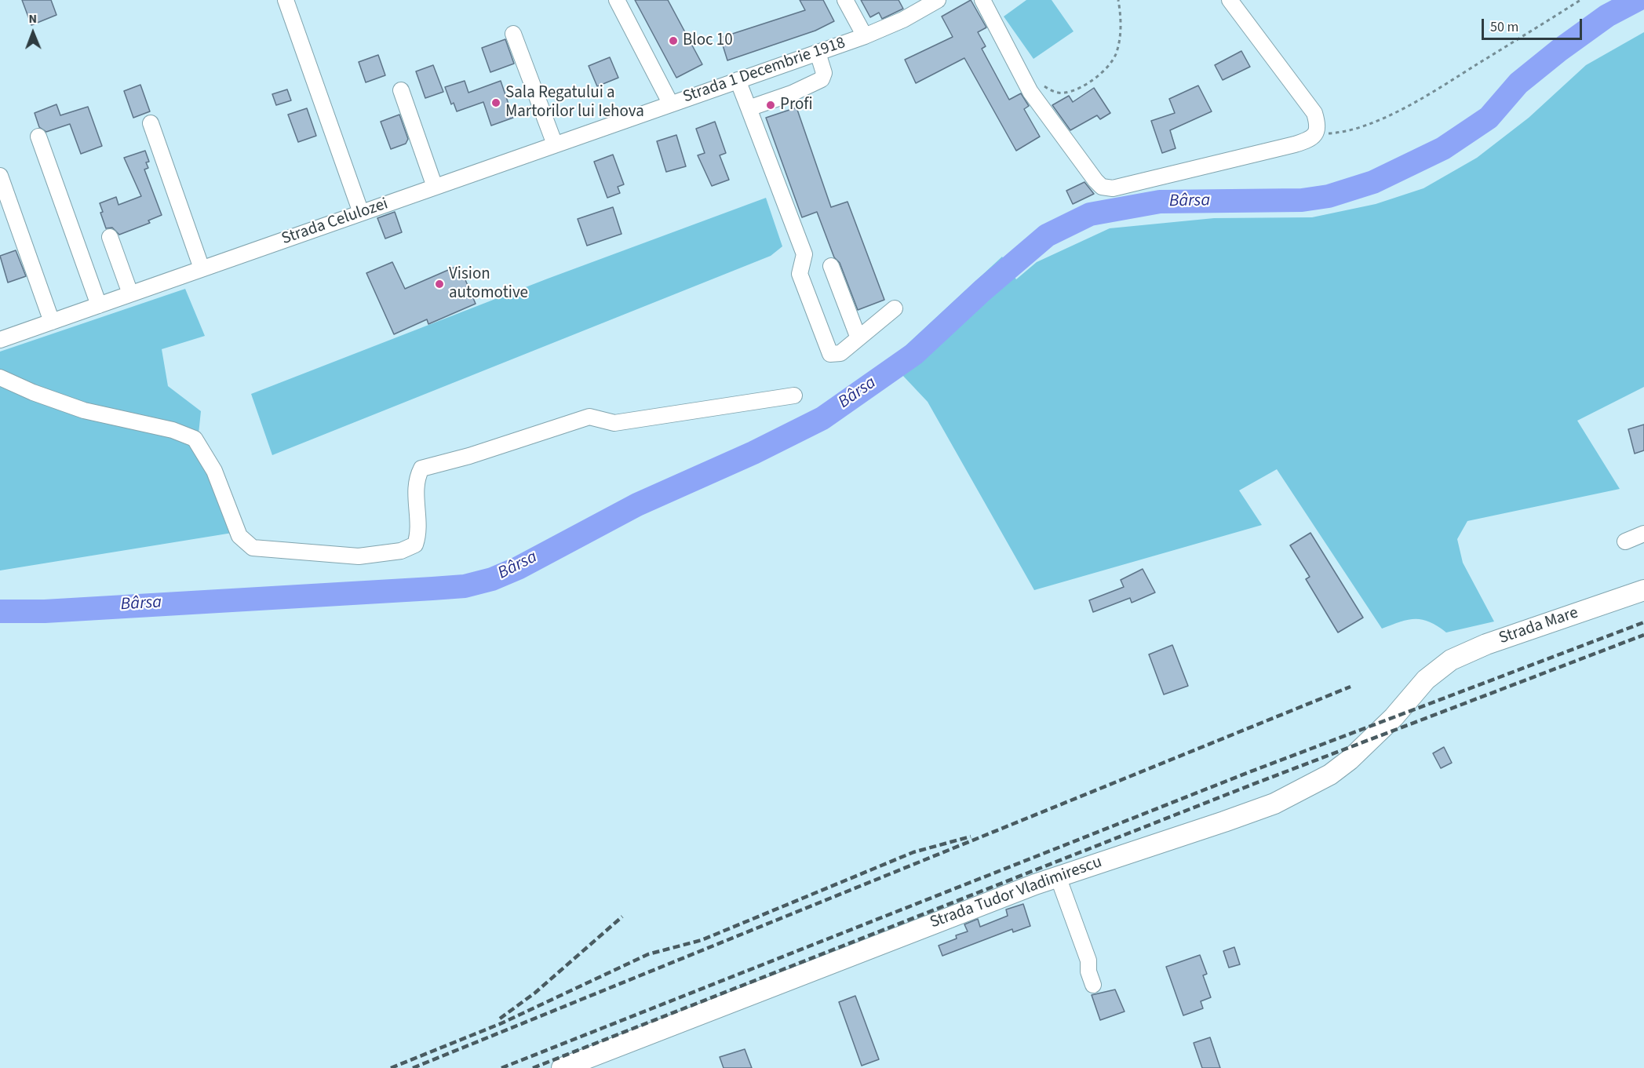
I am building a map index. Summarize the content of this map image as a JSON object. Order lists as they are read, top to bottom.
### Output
{
  "streets": {
    "main road": ["Strada Mare", "Strada Tudor Vladimirescu"],
    "street": ["Strada 1 Decembrie 1918", "Strada Celulozei"]
  },
  "crossings": [
    ["Strada 1 Decembrie 1918", "Strada Celulozei"],
    ["Strada Mare", "Strada Tudor Vladimirescu"]
  ],
  "water": ["Bârsa"],
  "places": [
    "Bloc 10",
    "Sala Regatului a Martorilor lui Iehova",
    "Profi",
    "Vision automotive"
  ],
  "scale_bar": "50 m",
  "north": "top"
}
